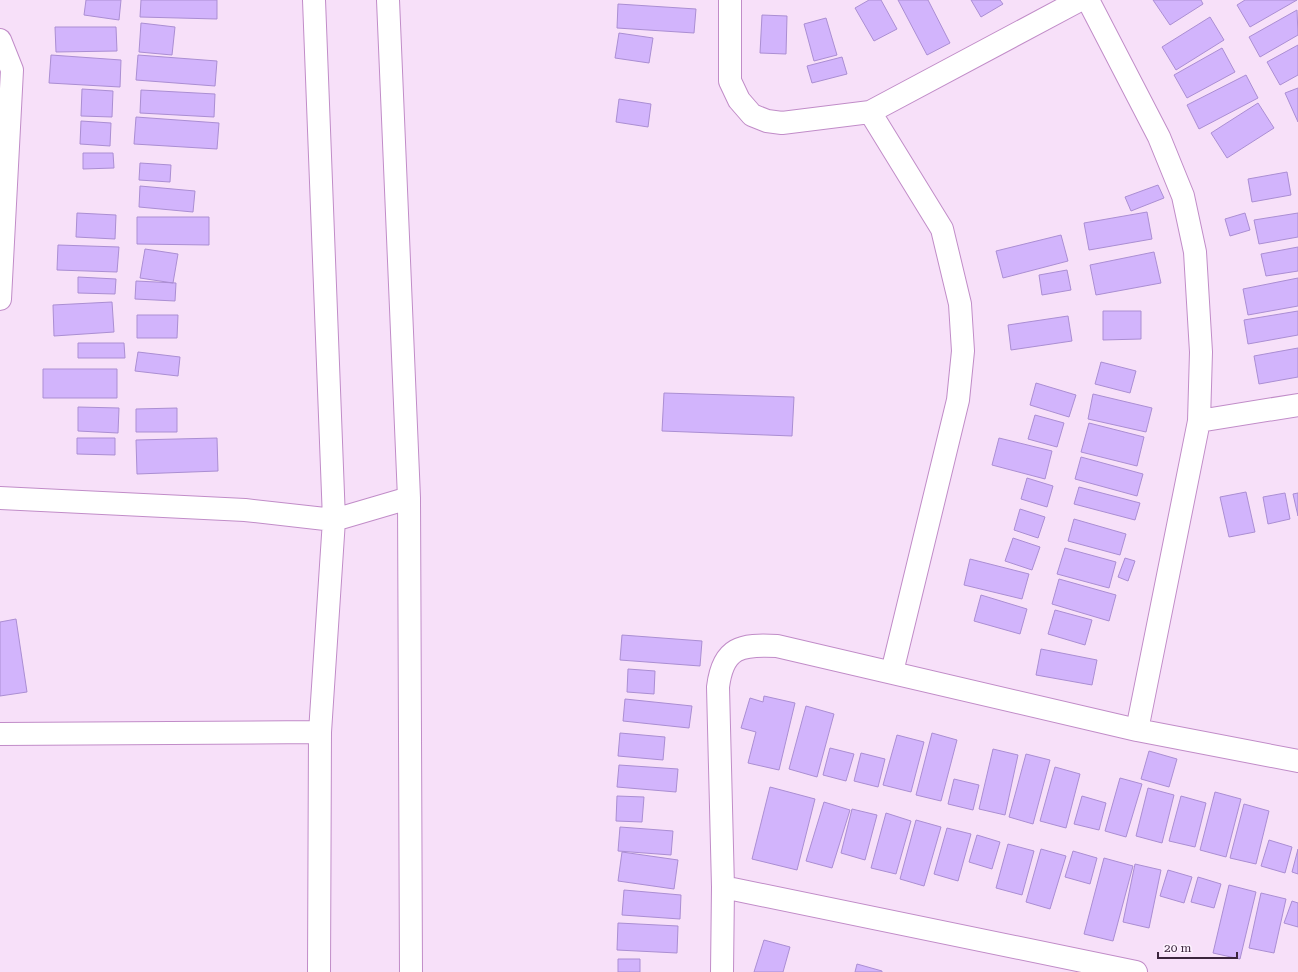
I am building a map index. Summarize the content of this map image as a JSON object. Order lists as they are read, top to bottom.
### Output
{
  "scale_bar": "20 m"
}
